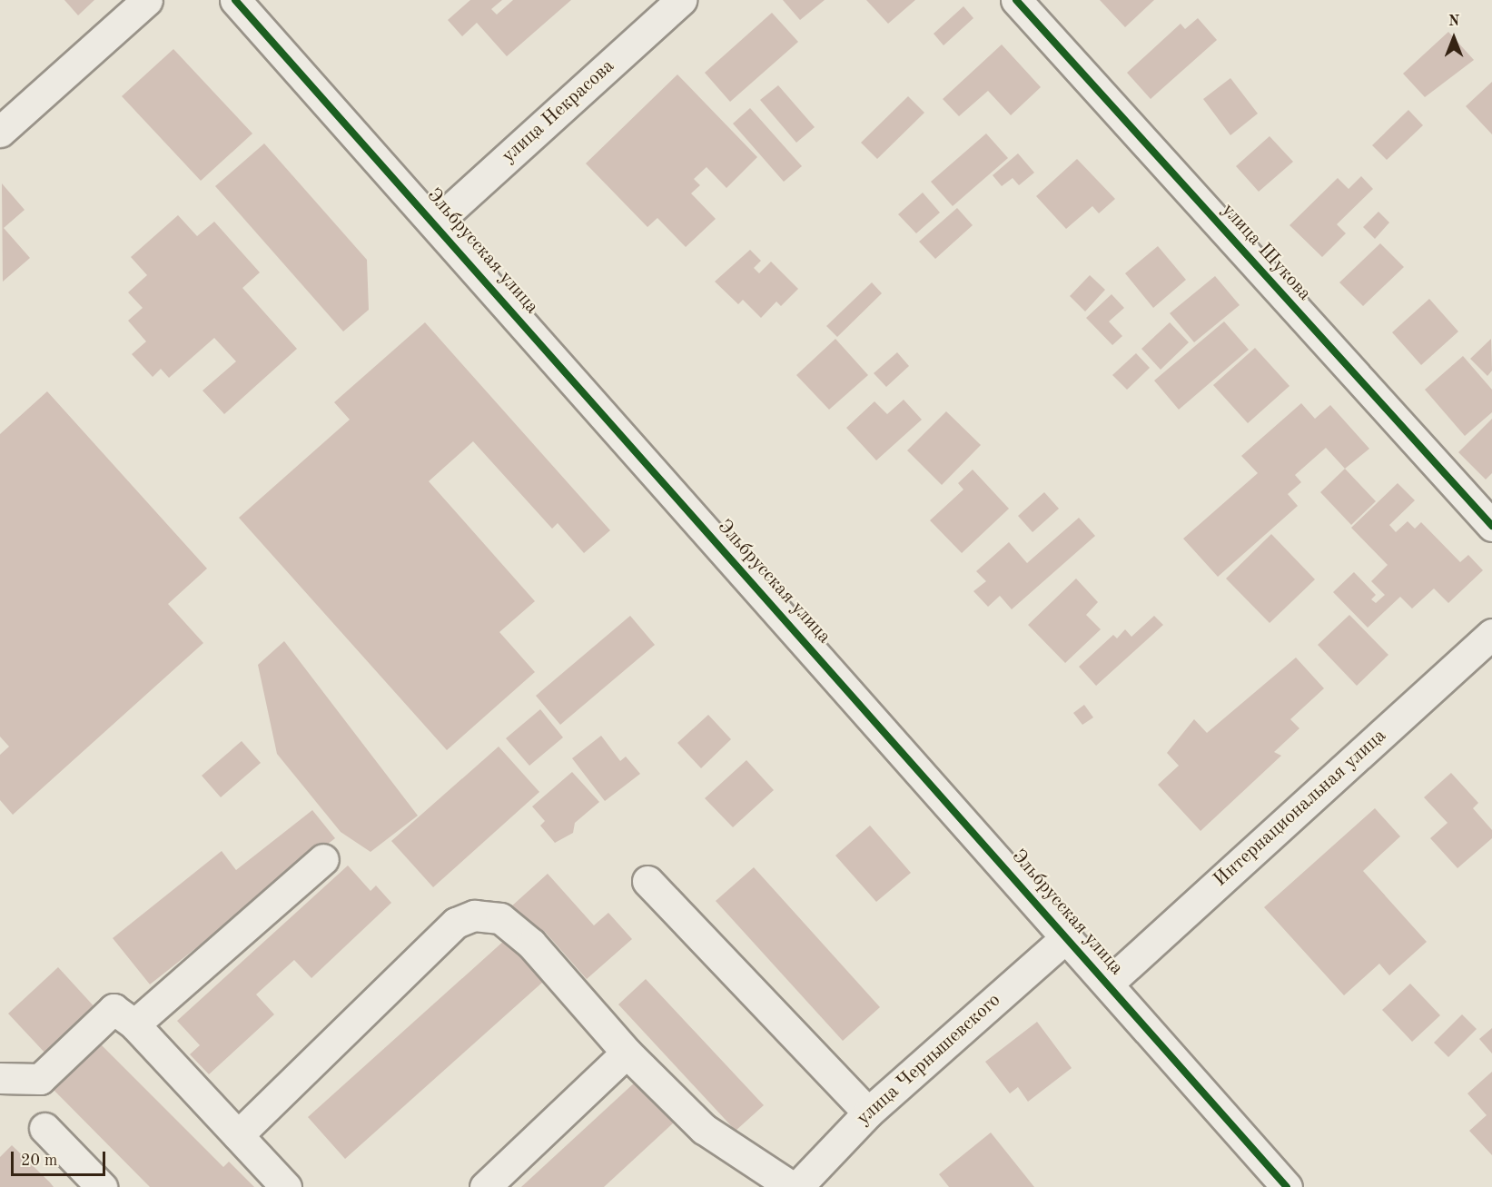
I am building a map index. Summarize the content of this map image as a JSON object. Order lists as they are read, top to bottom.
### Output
{
  "streets": {
    "street": [
      "улица Некрасова",
      "Эльбрусская улица",
      "улица Шукова",
      "Интернациональная улица",
      "улица Чернышевского"
    ]
  },
  "crossings": [
    ["улица Некрасова", "Эльбрусская улица"],
    ["Эльбрусская улица", "Интернациональная улица"],
    ["Эльбрусская улица", "улица Чернышевского"]
  ],
  "scale_bar": "20 m",
  "north": "top"
}
